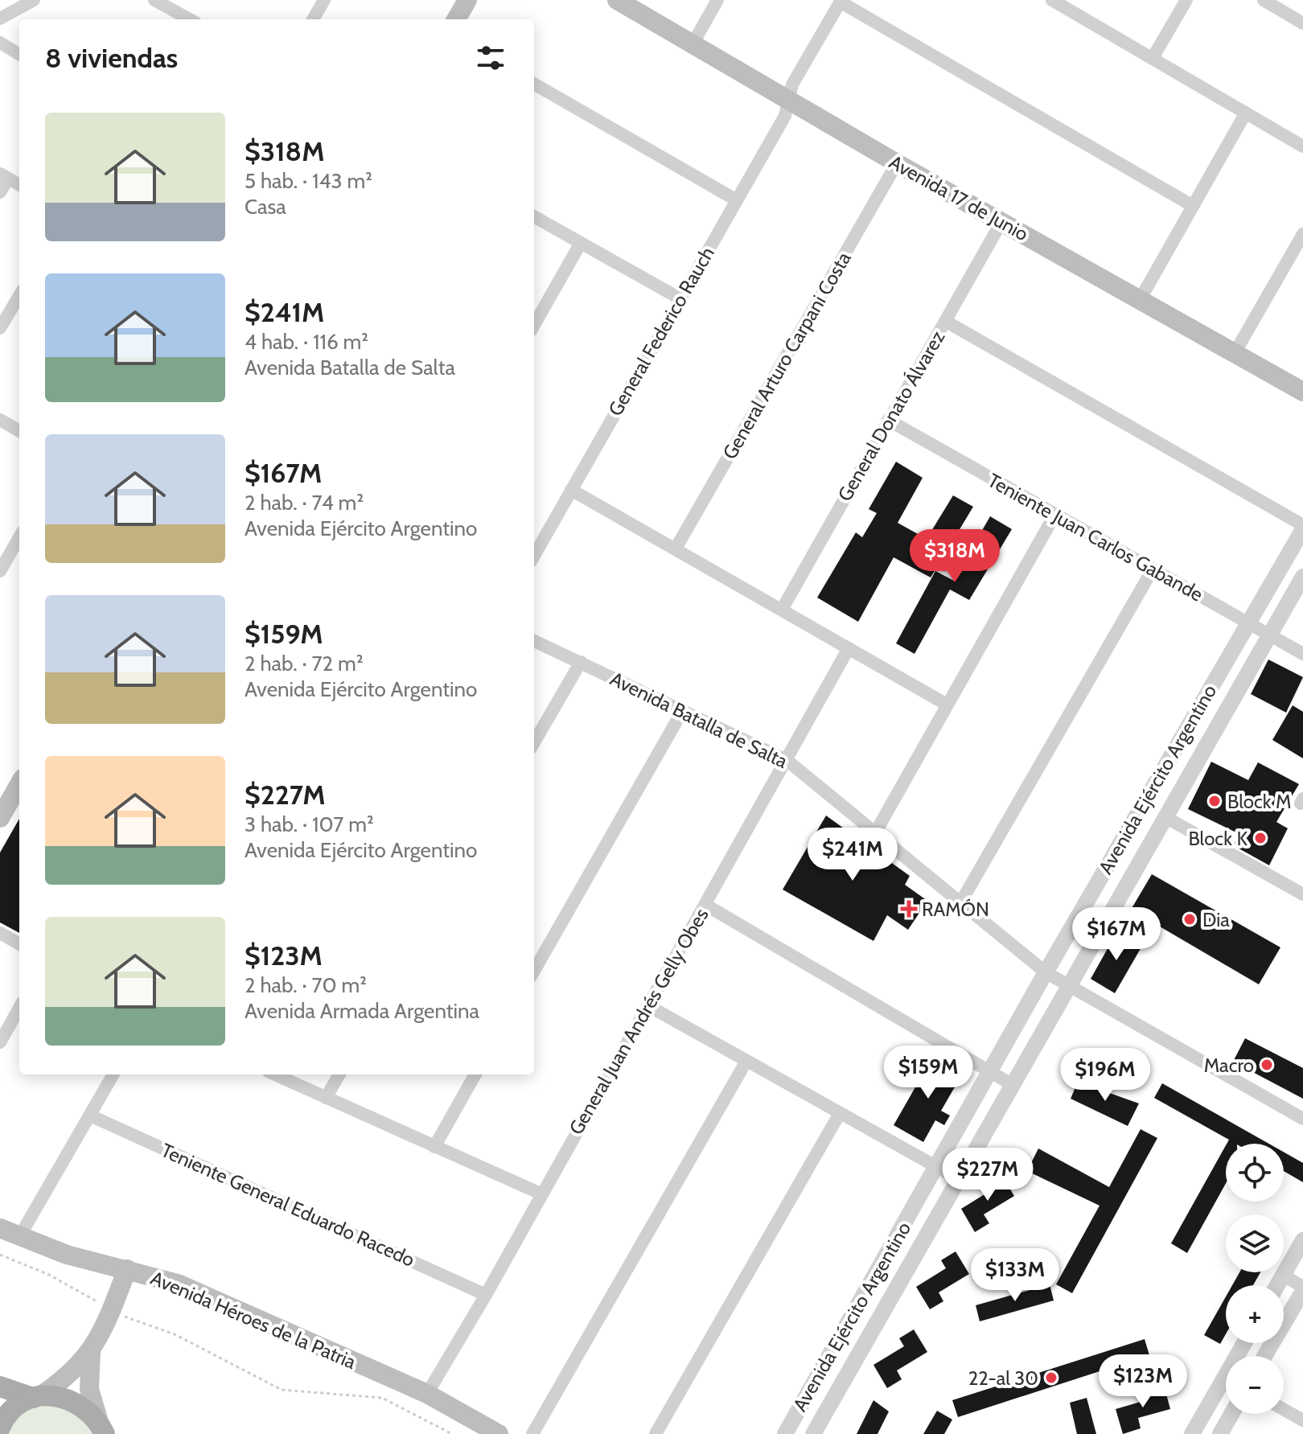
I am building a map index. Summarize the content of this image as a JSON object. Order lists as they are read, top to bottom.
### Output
{
  "streets": {
    "main road": ["Avenida 17 de Junio", "Avenida Héroes de la Patria"],
    "street": [
      "General Federico Rauch",
      "General Arturo Carpani Costa",
      "General Donato Álvarez",
      "Teniente Juan Carlos Gabande",
      "Avenida Batalla de Salta",
      "Avenida Ejército Argentino",
      "General Juan Andrés Gelly Obes",
      "Teniente General Eduardo Racedo"
    ]
  },
  "crossings": [
    ["Avenida 17 de Junio", "General Federico Rauch"],
    ["Avenida 17 de Junio", "General Arturo Carpani Costa"],
    ["Avenida 17 de Junio", "General Donato Álvarez"],
    ["General Donato Álvarez", "Teniente Juan Carlos Gabande"],
    ["Teniente Juan Carlos Gabande", "Avenida Ejército Argentino"],
    ["Avenida Batalla de Salta", "Avenida Ejército Argentino"],
    ["Avenida Batalla de Salta", "General Juan Andrés Gelly Obes"],
    ["General Juan Andrés Gelly Obes", "Teniente General Eduardo Racedo"],
    ["General Juan Andrés Gelly Obes", "Avenida Héroes de la Patria"]
  ],
  "places": {
    "other": [
      "Block M",
      "Block K",
      "Dia",
      "Macro",
      "22-al 30"
    ],
    "health": ["RAMÓN"]
  },
  "page": {
    "heading": "8 viviendas",
    "list": [
      {
        "name": "$318M",
        "note": "5 hab. · 143 m² · Casa"
      },
      {
        "name": "$241M",
        "note": "4 hab. · 116 m² · Avenida Batalla de Salta"
      },
      {
        "name": "$167M",
        "note": "2 hab. · 74 m² · Avenida Ejército Argentino"
      },
      {
        "name": "$159M",
        "note": "2 hab. · 72 m² · Avenida Ejército Argentino"
      },
      {
        "name": "$227M",
        "note": "3 hab. · 107 m² · Avenida Ejército Argentino"
      },
      {
        "name": "$123M",
        "note": "2 hab. · 70 m² · Avenida Armada Argentina"
      }
    ],
    "price": [
      "$318M",
      "$241M",
      "$167M",
      "$159M",
      "$196M",
      "$227M",
      "$133M",
      "$123M"
    ],
    "map_buttons": ["+", "−"]
  }
}
